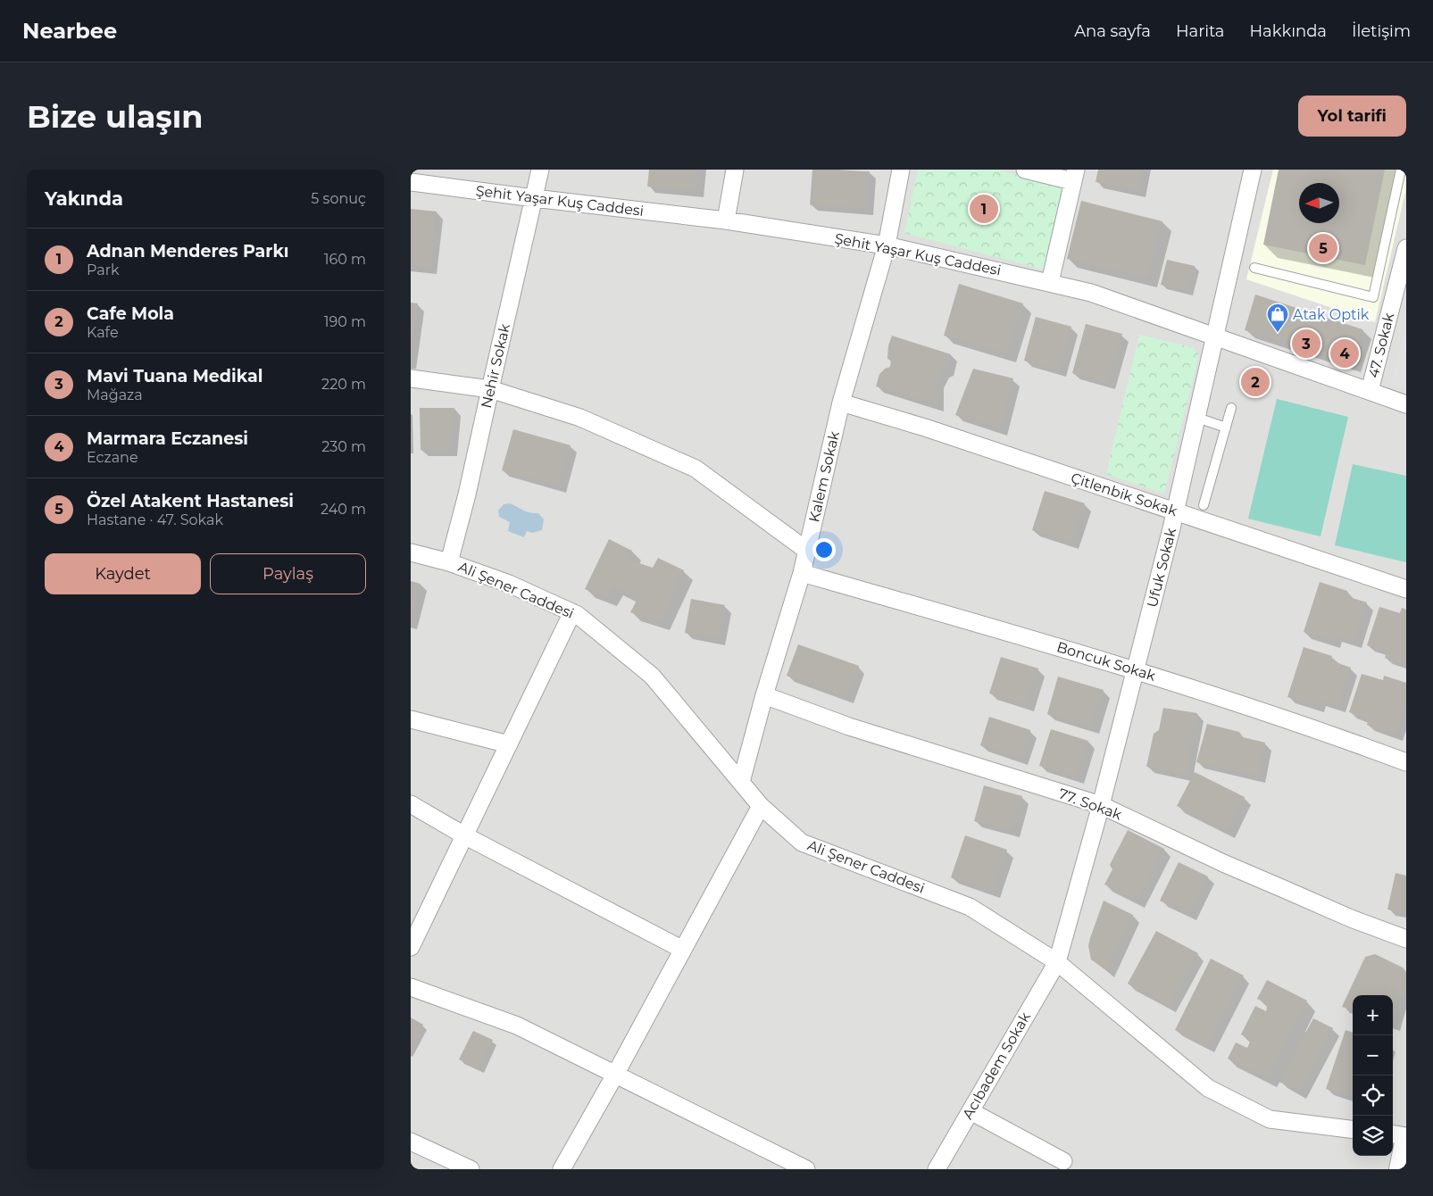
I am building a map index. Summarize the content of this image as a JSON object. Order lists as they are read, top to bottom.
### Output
{
  "streets": {
    "street": [
      "Şehit Yaşar Kuş Caddesi",
      "47. Sokak",
      "Nehir Sokak",
      "Kalem Sokak",
      "Çitlenbik Sokak",
      "Ufuk Sokak",
      "Ali Şener Caddesi",
      "Boncuk Sokak",
      "77. Sokak",
      "Acıbadem Sokak"
    ]
  },
  "crossings": [
    ["Şehit Yaşar Kuş Caddesi", "47. Sokak"],
    ["Şehit Yaşar Kuş Caddesi", "Nehir Sokak"],
    ["Şehit Yaşar Kuş Caddesi", "Kalem Sokak"],
    ["Şehit Yaşar Kuş Caddesi", "Ufuk Sokak"],
    ["Nehir Sokak", "Ali Şener Caddesi"],
    ["Kalem Sokak", "Çitlenbik Sokak"],
    ["Kalem Sokak", "Ali Şener Caddesi"],
    ["Kalem Sokak", "Boncuk Sokak"],
    ["Kalem Sokak", "77. Sokak"],
    ["Çitlenbik Sokak", "Ufuk Sokak"],
    ["Ufuk Sokak", "Ali Şener Caddesi"],
    ["Ufuk Sokak", "Boncuk Sokak"],
    ["Ufuk Sokak", "77. Sokak"],
    ["Ufuk Sokak", "Acıbadem Sokak"],
    ["Ali Şener Caddesi", "Acıbadem Sokak"]
  ],
  "places": {
    "shop": ["Atak Optik"]
  },
  "north": "left",
  "page": {
    "header": "Nearbee",
    "nav": [
      "Ana sayfa",
      "Harita",
      "Hakkında",
      "İletişim"
    ],
    "buttons": [
      "Yol tarifi",
      ["Kaydet", "Paylaş"]
    ],
    "title": "Bize ulaşın",
    "heading": ["Yakında", "5 sonuç"],
    "pins": [
      "1",
      "5",
      "3",
      "4",
      "2"
    ],
    "list": [
      {
        "mark": "1",
        "name": "Adnan Menderes Parkı",
        "note": "Park",
        "value": "160 m"
      },
      {
        "mark": "2",
        "name": "Cafe Mola",
        "note": "Kafe",
        "value": "190 m"
      },
      {
        "mark": "3",
        "name": "Mavi Tuana Medikal",
        "note": "Mağaza",
        "value": "220 m"
      },
      {
        "mark": "4",
        "name": "Marmara Eczanesi",
        "note": "Eczane",
        "value": "230 m"
      },
      {
        "mark": "5",
        "name": "Özel Atakent Hastanesi",
        "note": "Hastane · 47. Sokak",
        "value": "240 m"
      }
    ],
    "map_buttons": ["+", "−"]
  }
}
